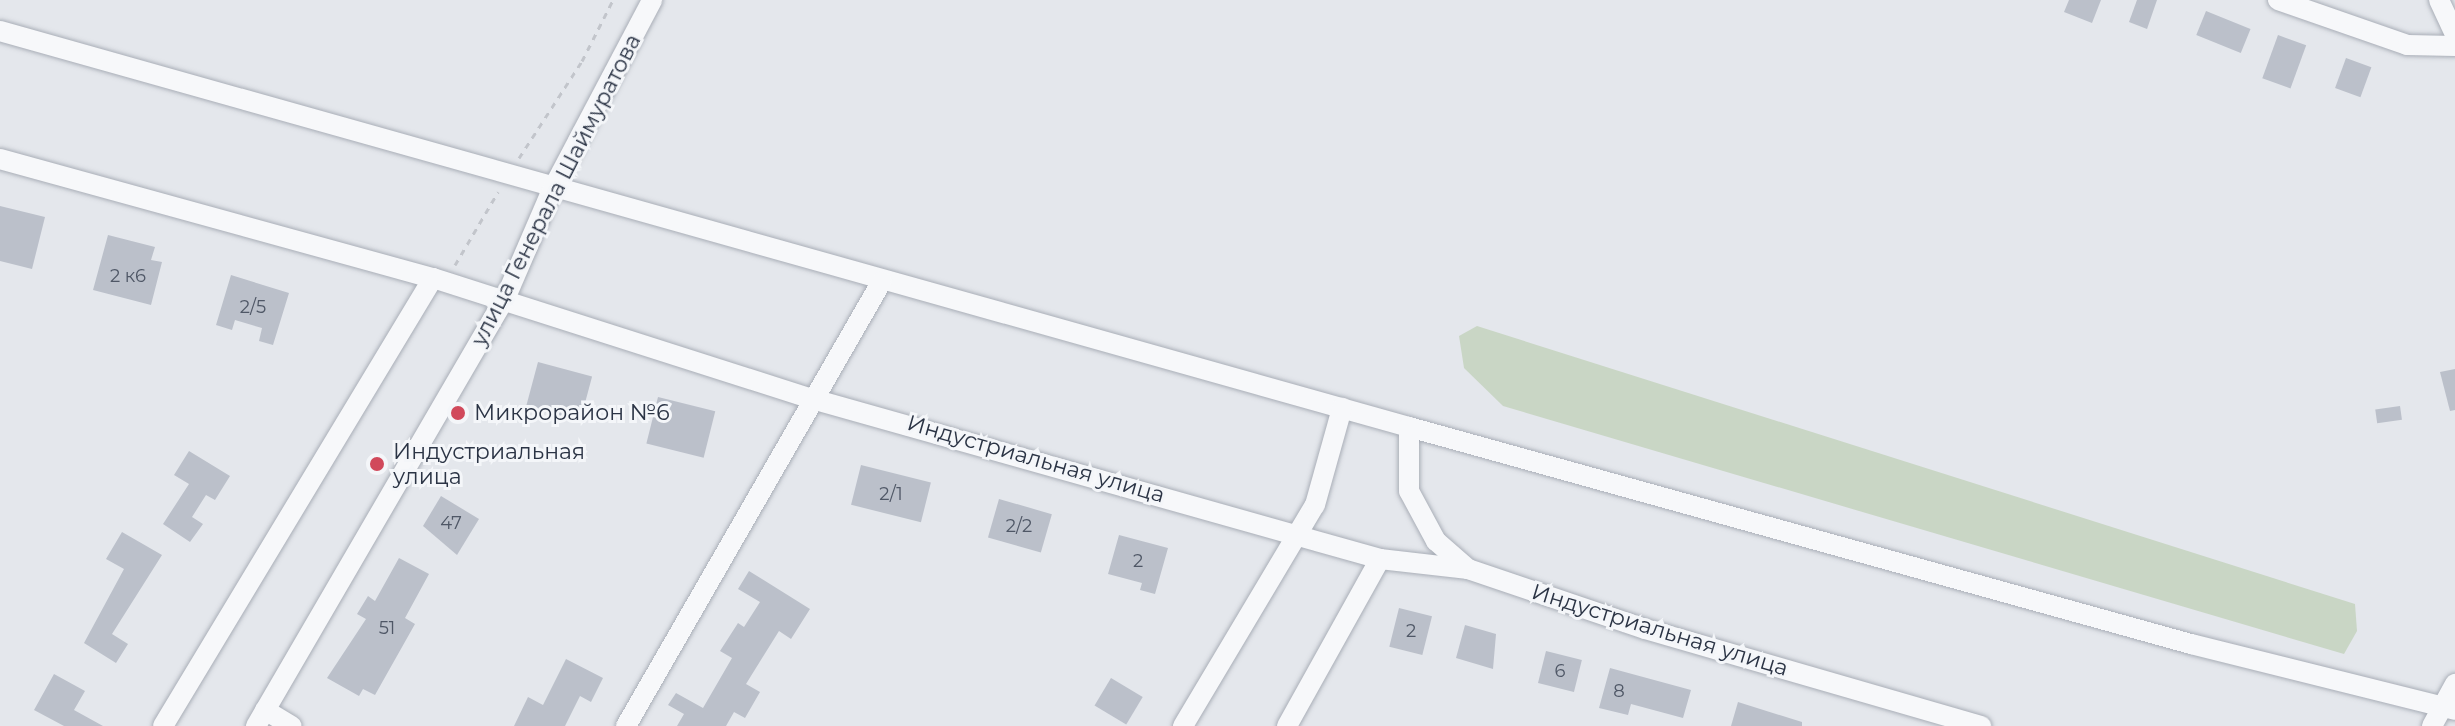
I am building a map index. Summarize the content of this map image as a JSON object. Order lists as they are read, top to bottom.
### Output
{
  "streets": {
    "street": ["улица Генерала Шаймуратова", "Индустриальная улица"]
  },
  "crossings": [
    ["улица Генерала Шаймуратова", "Индустриальная улица"]
  ],
  "places": ["Микрорайон №6", "Индустриальная улица"],
  "house_numbers": [
    "2 к6",
    "2/5",
    "2/1",
    "47",
    "2/2",
    "2",
    "51",
    "2",
    "6",
    "8"
  ]
}
